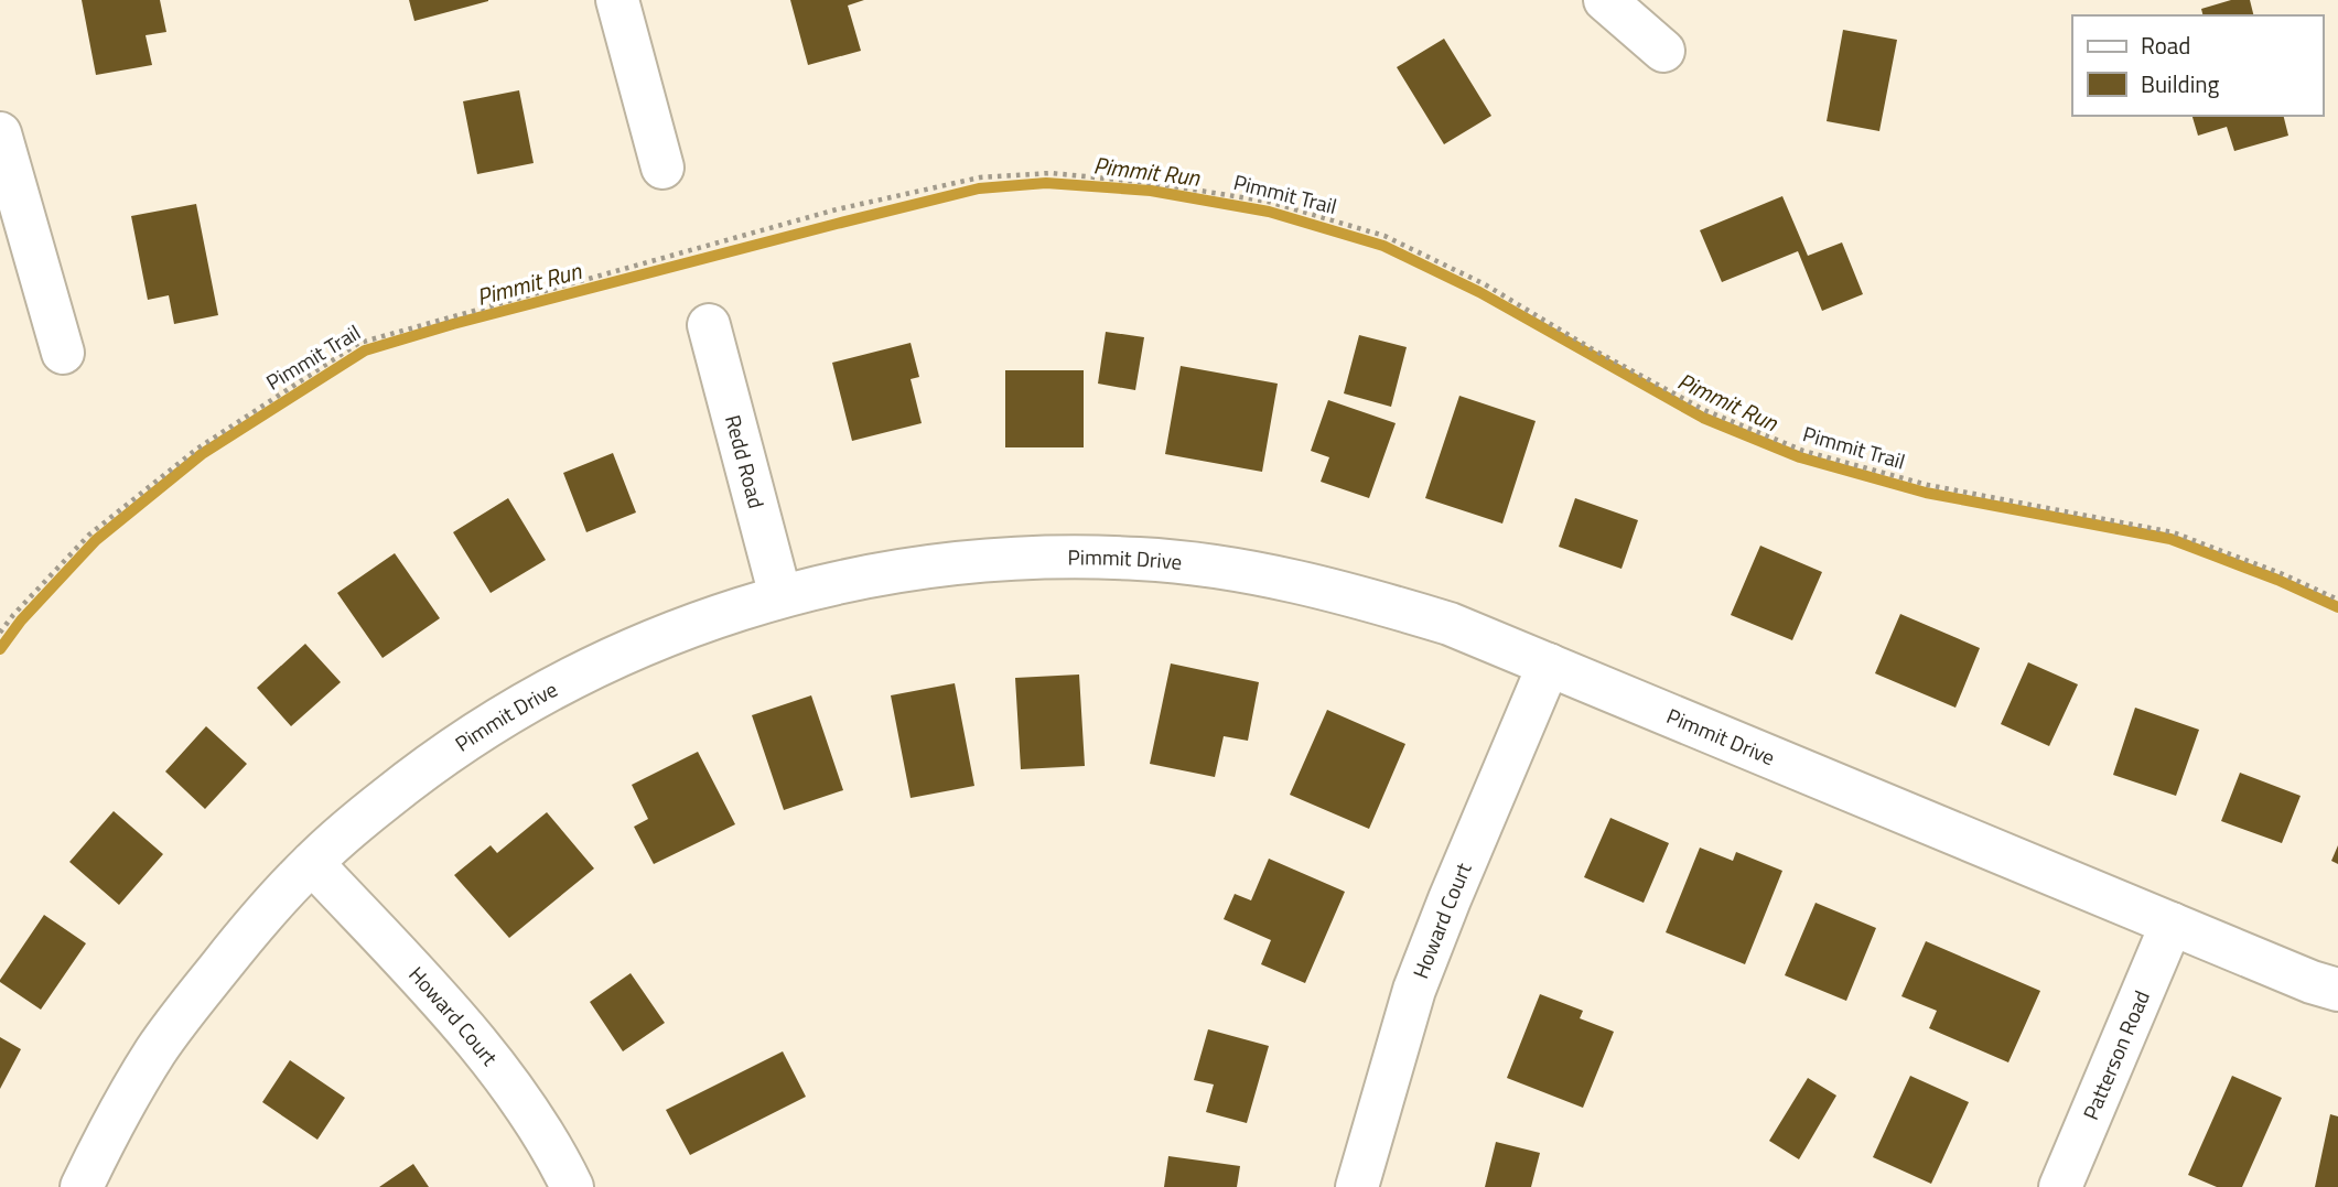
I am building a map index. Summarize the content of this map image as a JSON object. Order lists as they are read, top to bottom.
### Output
{
  "streets": {
    "street": [
      "Redd Road",
      "Pimmit Drive",
      "Howard Court",
      "Patterson Road"
    ],
    "path": ["Pimmit Trail"]
  },
  "crossings": [
    ["Redd Road", "Pimmit Drive"],
    ["Pimmit Drive", "Howard Court"],
    ["Pimmit Drive", "Patterson Road"]
  ],
  "water": ["Pimmit Run"],
  "legend": ["Road", "Building"]
}
